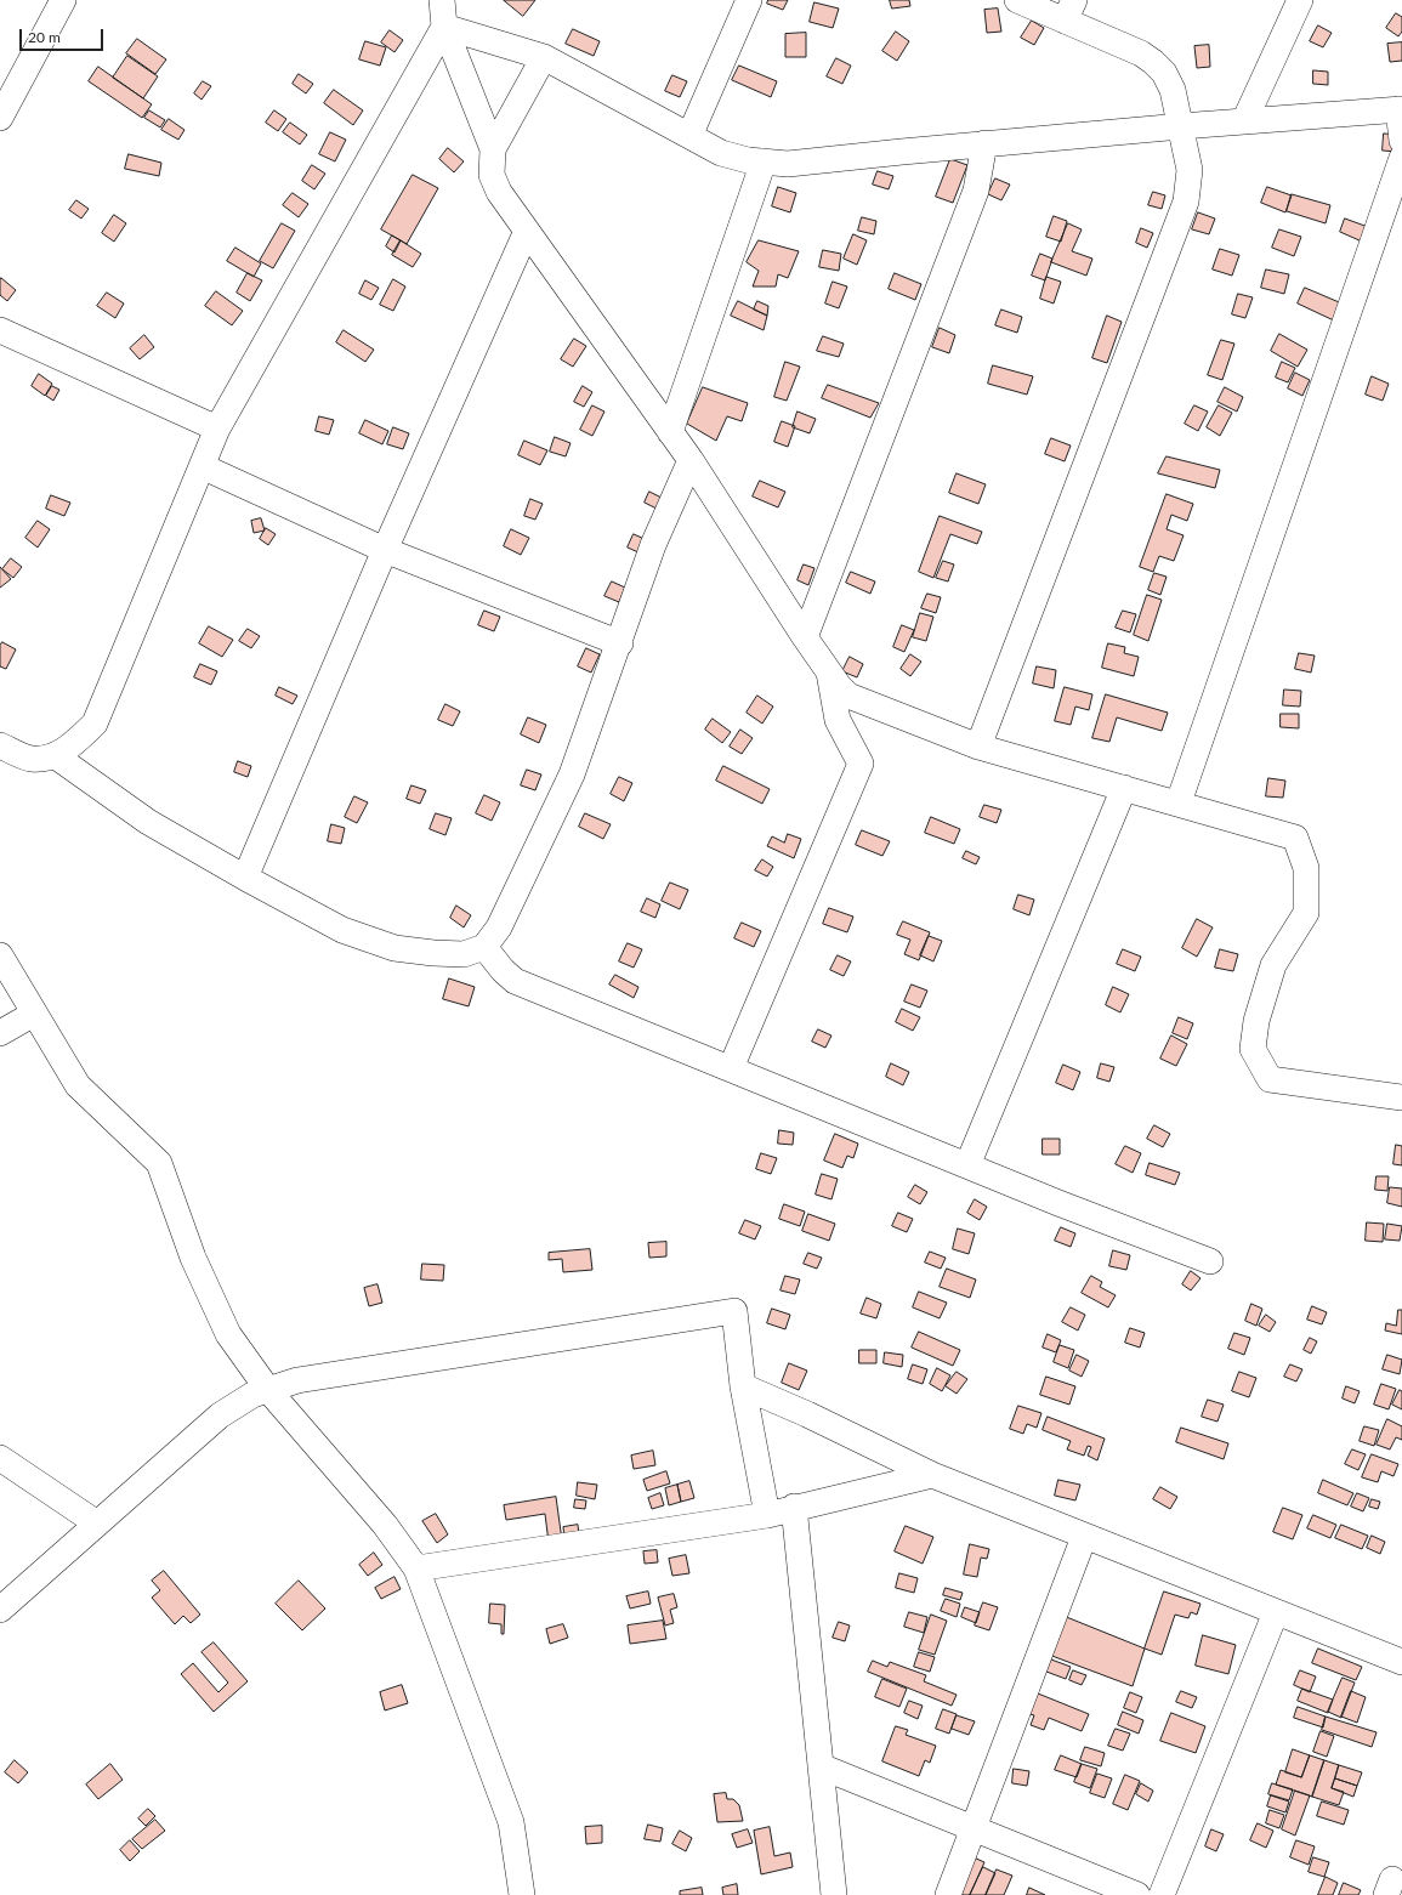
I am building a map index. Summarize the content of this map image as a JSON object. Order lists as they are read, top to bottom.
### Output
{
  "scale_bar": "20 m"
}
